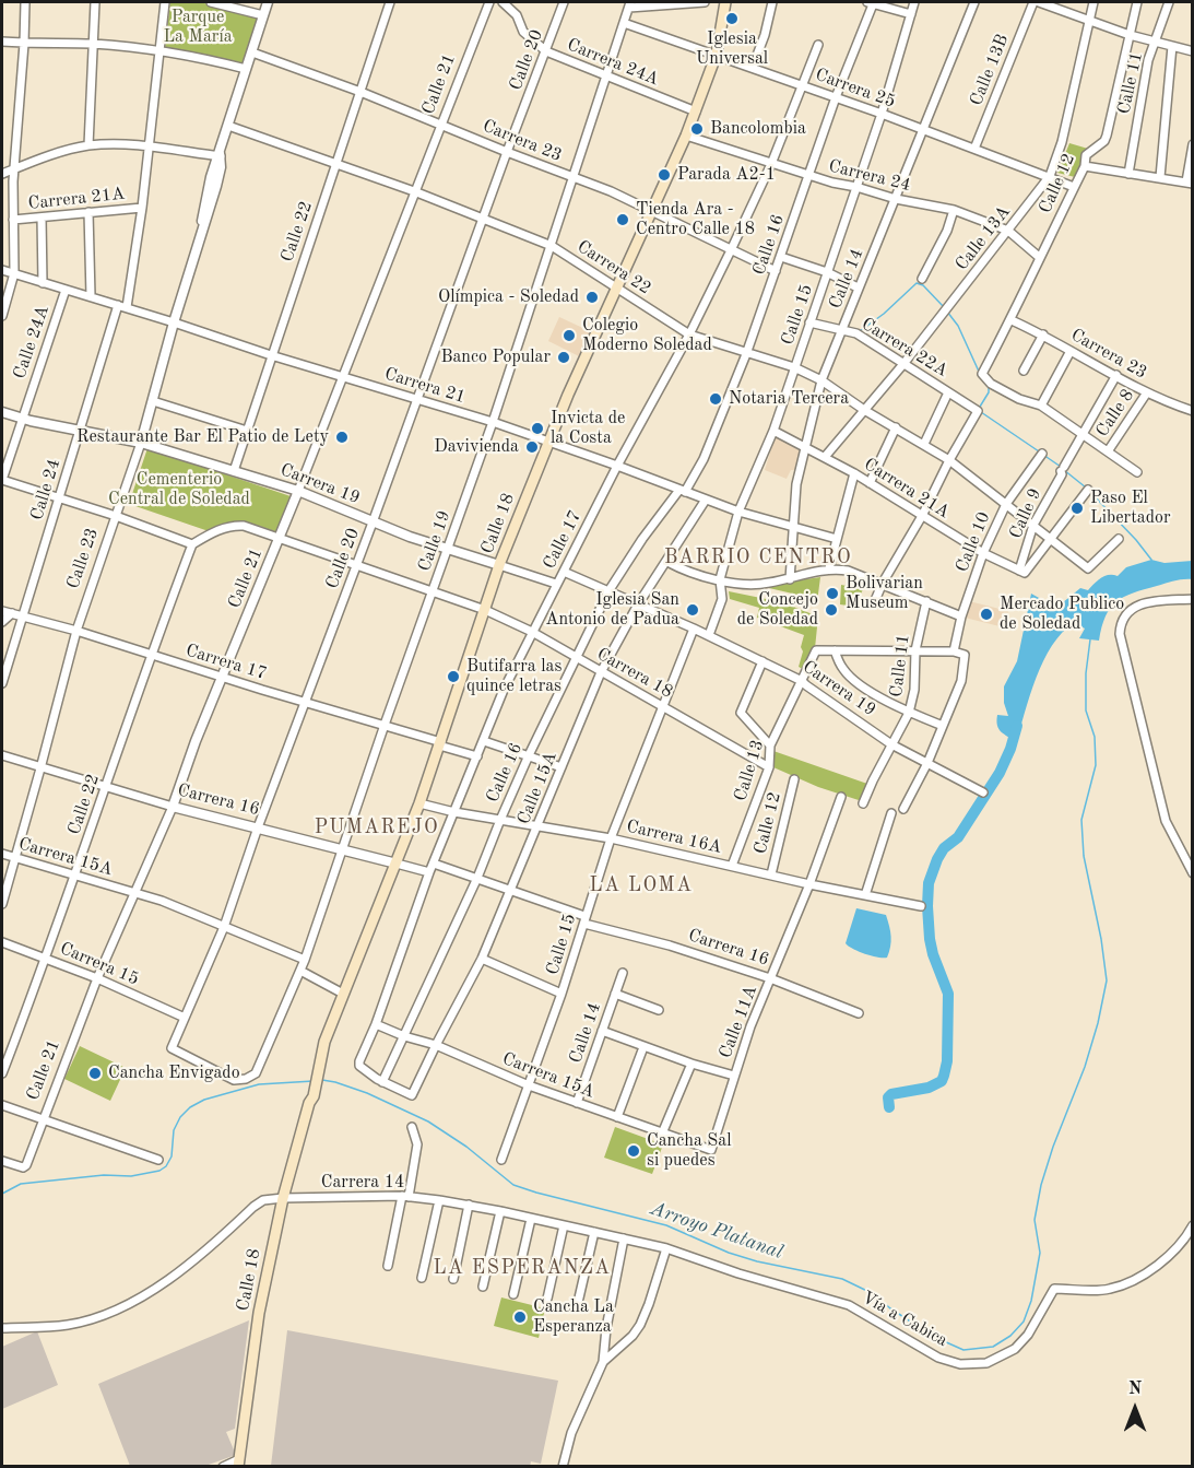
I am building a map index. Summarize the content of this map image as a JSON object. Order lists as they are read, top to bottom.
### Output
{
  "streets": {
    "main road": ["Calle 18"],
    "street": [
      "Calle 20",
      "Carrera 24A",
      "Calle 13B",
      "Calle 11",
      "Calle 21",
      "Carrera 25",
      "Carrera 23",
      "Carrera 24",
      "Calle 12",
      "Carrera 21A",
      "Calle 22",
      "Calle 13A",
      "Calle 16",
      "Carrera 22",
      "Calle 14",
      "Calle 15",
      "Calle 24A",
      "Carrera 22A",
      "Carrera 21",
      "Calle 8",
      "Carrera 19",
      "Calle 24",
      "Calle 9",
      "Calle 17",
      "Calle 19",
      "Calle 10",
      "Calle 23",
      "Carrera 17",
      "Carrera 18",
      "Calle 13",
      "Calle 15A",
      "Carrera 16",
      "Carrera 16A",
      "Carrera 15A",
      "Carrera 15",
      "Calle 11A",
      "Carrera 14",
      "Vía a Cabica"
    ]
  },
  "crossings": [
    ["Calle 20", "Carrera 24A"],
    ["Calle 20", "Carrera 23"],
    ["Calle 20", "Carrera 22"],
    ["Calle 20", "Carrera 21"],
    ["Calle 20", "Carrera 19"],
    ["Calle 20", "Calle 19"],
    ["Calle 20", "Carrera 17"],
    ["Calle 20", "Carrera 18"],
    ["Calle 20", "Carrera 16"],
    ["Calle 20", "Carrera 15A"],
    ["Calle 20", "Carrera 15"],
    ["Carrera 24A", "Calle 18"],
    ["Carrera 24A", "Calle 19"],
    ["Calle 13B", "Carrera 25"],
    ["Calle 11", "Carrera 19"],
    ["Calle 21", "Carrera 23"],
    ["Calle 21", "Carrera 22"],
    ["Calle 21", "Carrera 21"],
    ["Calle 21", "Carrera 19"],
    ["Calle 21", "Carrera 17"],
    ["Calle 21", "Carrera 18"],
    ["Calle 21", "Carrera 16"],
    ["Calle 21", "Carrera 15A"],
    ["Calle 21", "Carrera 15"],
    ["Carrera 25", "Calle 12"],
    ["Carrera 25", "Calle 13A"],
    ["Carrera 25", "Calle 16"],
    ["Carrera 25", "Calle 14"],
    ["Carrera 25", "Calle 15"],
    ["Carrera 25", "Calle 18"],
    ["Carrera 25", "Calle 17"],
    ["Carrera 25", "Calle 19"],
    ["Carrera 23", "Calle 12"],
    ["Carrera 23", "Calle 22"],
    ["Carrera 23", "Calle 16"],
    ["Carrera 23", "Calle 8"],
    ["Carrera 23", "Calle 9"],
    ["Carrera 23", "Calle 18"],
    ["Carrera 23", "Calle 17"],
    ["Carrera 23", "Calle 19"],
    ["Carrera 23", "Calle 23"],
    ["Carrera 24", "Calle 12"],
    ["Carrera 24", "Calle 13A"],
    ["Carrera 24", "Calle 16"],
    ["Carrera 24", "Calle 14"],
    ["Carrera 24", "Calle 15"],
    ["Carrera 24", "Calle 18"],
    ["Carrera 24", "Calle 17"],
    ["Calle 12", "Carrera 16A"],
    ["Carrera 21A", "Calle 13A"],
    ["Carrera 21A", "Calle 14"],
    ["Carrera 21A", "Calle 15"],
    ["Carrera 21A", "Calle 24"],
    ["Carrera 21A", "Calle 9"],
    ["Carrera 21A", "Calle 10"],
    ["Calle 22", "Carrera 22"],
    ["Calle 22", "Carrera 21"],
    ["Calle 22", "Carrera 19"],
    ["Calle 22", "Carrera 17"],
    ["Calle 22", "Carrera 18"],
    ["Calle 22", "Carrera 16"],
    ["Calle 22", "Carrera 15A"],
    ["Calle 22", "Carrera 15"],
    ["Calle 13A", "Carrera 22"],
    ["Calle 13A", "Carrera 22A"],
    ["Calle 16", "Carrera 22"],
    ["Calle 16", "Carrera 21"],
    ["Calle 16", "Carrera 19"],
    ["Calle 16", "Calle 17"],
    ["Calle 16", "Carrera 18"],
    ["Calle 16", "Calle 15A"],
    ["Calle 16", "Carrera 16"],
    ["Calle 16", "Carrera 16A"],
    ["Calle 16", "Carrera 15A"],
    ["Carrera 22", "Calle 14"],
    ["Carrera 22", "Calle 15"],
    ["Carrera 22", "Carrera 22A"],
    ["Carrera 22", "Calle 9"],
    ["Carrera 22", "Calle 18"],
    ["Carrera 22", "Calle 17"],
    ["Carrera 22", "Calle 19"],
    ["Carrera 22", "Calle 10"],
    ["Carrera 22", "Calle 23"],
    ["Calle 14", "Carrera 22A"],
    ["Calle 14", "Carrera 21"],
    ["Calle 14", "Carrera 15A"],
    ["Calle 15", "Carrera 22A"],
    ["Calle 15", "Carrera 21"],
    ["Calle 15", "Carrera 19"],
    ["Calle 15", "Carrera 18"],
    ["Calle 15", "Carrera 16"],
    ["Calle 15", "Carrera 16A"],
    ["Calle 15", "Carrera 15A"],
    ["Calle 24A", "Carrera 21"],
    ["Calle 24A", "Carrera 19"],
    ["Carrera 21", "Calle 24"],
    ["Carrera 21", "Calle 18"],
    ["Carrera 21", "Calle 17"],
    ["Carrera 21", "Calle 19"],
    ["Carrera 21", "Calle 23"],
    ["Carrera 21", "Calle 15A"],
    ["Carrera 19", "Calle 24"],
    ["Carrera 19", "Calle 18"],
    ["Carrera 19", "Calle 17"],
    ["Carrera 19", "Calle 19"],
    ["Carrera 19", "Calle 23"],
    ["Carrera 19", "Calle 13"],
    ["Carrera 19", "Calle 15A"],
    ["Calle 24", "Carrera 17"],
    ["Calle 18", "Carrera 17"],
    ["Calle 18", "Carrera 18"],
    ["Calle 18", "Carrera 16"],
    ["Calle 18", "Carrera 16A"],
    ["Calle 18", "Carrera 14"],
    ["Calle 17", "Carrera 17"],
    ["Calle 17", "Carrera 18"],
    ["Calle 17", "Calle 15A"],
    ["Calle 17", "Carrera 16"],
    ["Calle 17", "Carrera 16A"],
    ["Calle 17", "Carrera 15A"],
    ["Calle 19", "Carrera 17"],
    ["Calle 19", "Carrera 18"],
    ["Calle 19", "Carrera 16"],
    ["Calle 19", "Carrera 15A"],
    ["Calle 23", "Carrera 17"],
    ["Calle 23", "Carrera 16"],
    ["Calle 23", "Carrera 15A"],
    ["Carrera 18", "Calle 13"],
    ["Carrera 18", "Calle 15A"],
    ["Calle 13", "Carrera 16A"],
    ["Calle 15A", "Carrera 16"],
    ["Calle 15A", "Carrera 16A"],
    ["Calle 15A", "Carrera 15A"],
    ["Carrera 16", "Calle 11A"],
    ["Carrera 16A", "Calle 11A"],
    ["Carrera 15A", "Calle 11A"],
    ["Carrera 14", "Vía a Cabica"]
  ],
  "districts": [
    "BARRIO CENTRO",
    "PUMAREJO",
    "LA LOMA",
    "LA ESPERANZA"
  ],
  "water": ["Arroyo Platanal"],
  "parks": ["Parque La María", "Cementerio Central de Soledad"],
  "places": [
    "Iglesia Universal",
    "Bancolombia",
    "Parada A2-1",
    "Tienda Ara - Centro Calle 18",
    "Olímpica - Soledad",
    "Colegio Moderno Soledad",
    "Banco Popular",
    "Notaria Tercera",
    "Invicta de la Costa",
    "Restaurante Bar El Patio de Lety",
    "Davivienda",
    "Paso El Libertador",
    "Bolivarian Museum",
    "Iglesia San Antonio de Padua",
    "Concejo de Soledad",
    "Mercado Publico de Soledad",
    "Butifarra las quince letras",
    "Cancha Envigado",
    "Cancha Sal si puedes",
    "Cancha La Esperanza"
  ],
  "north": "top"
}
